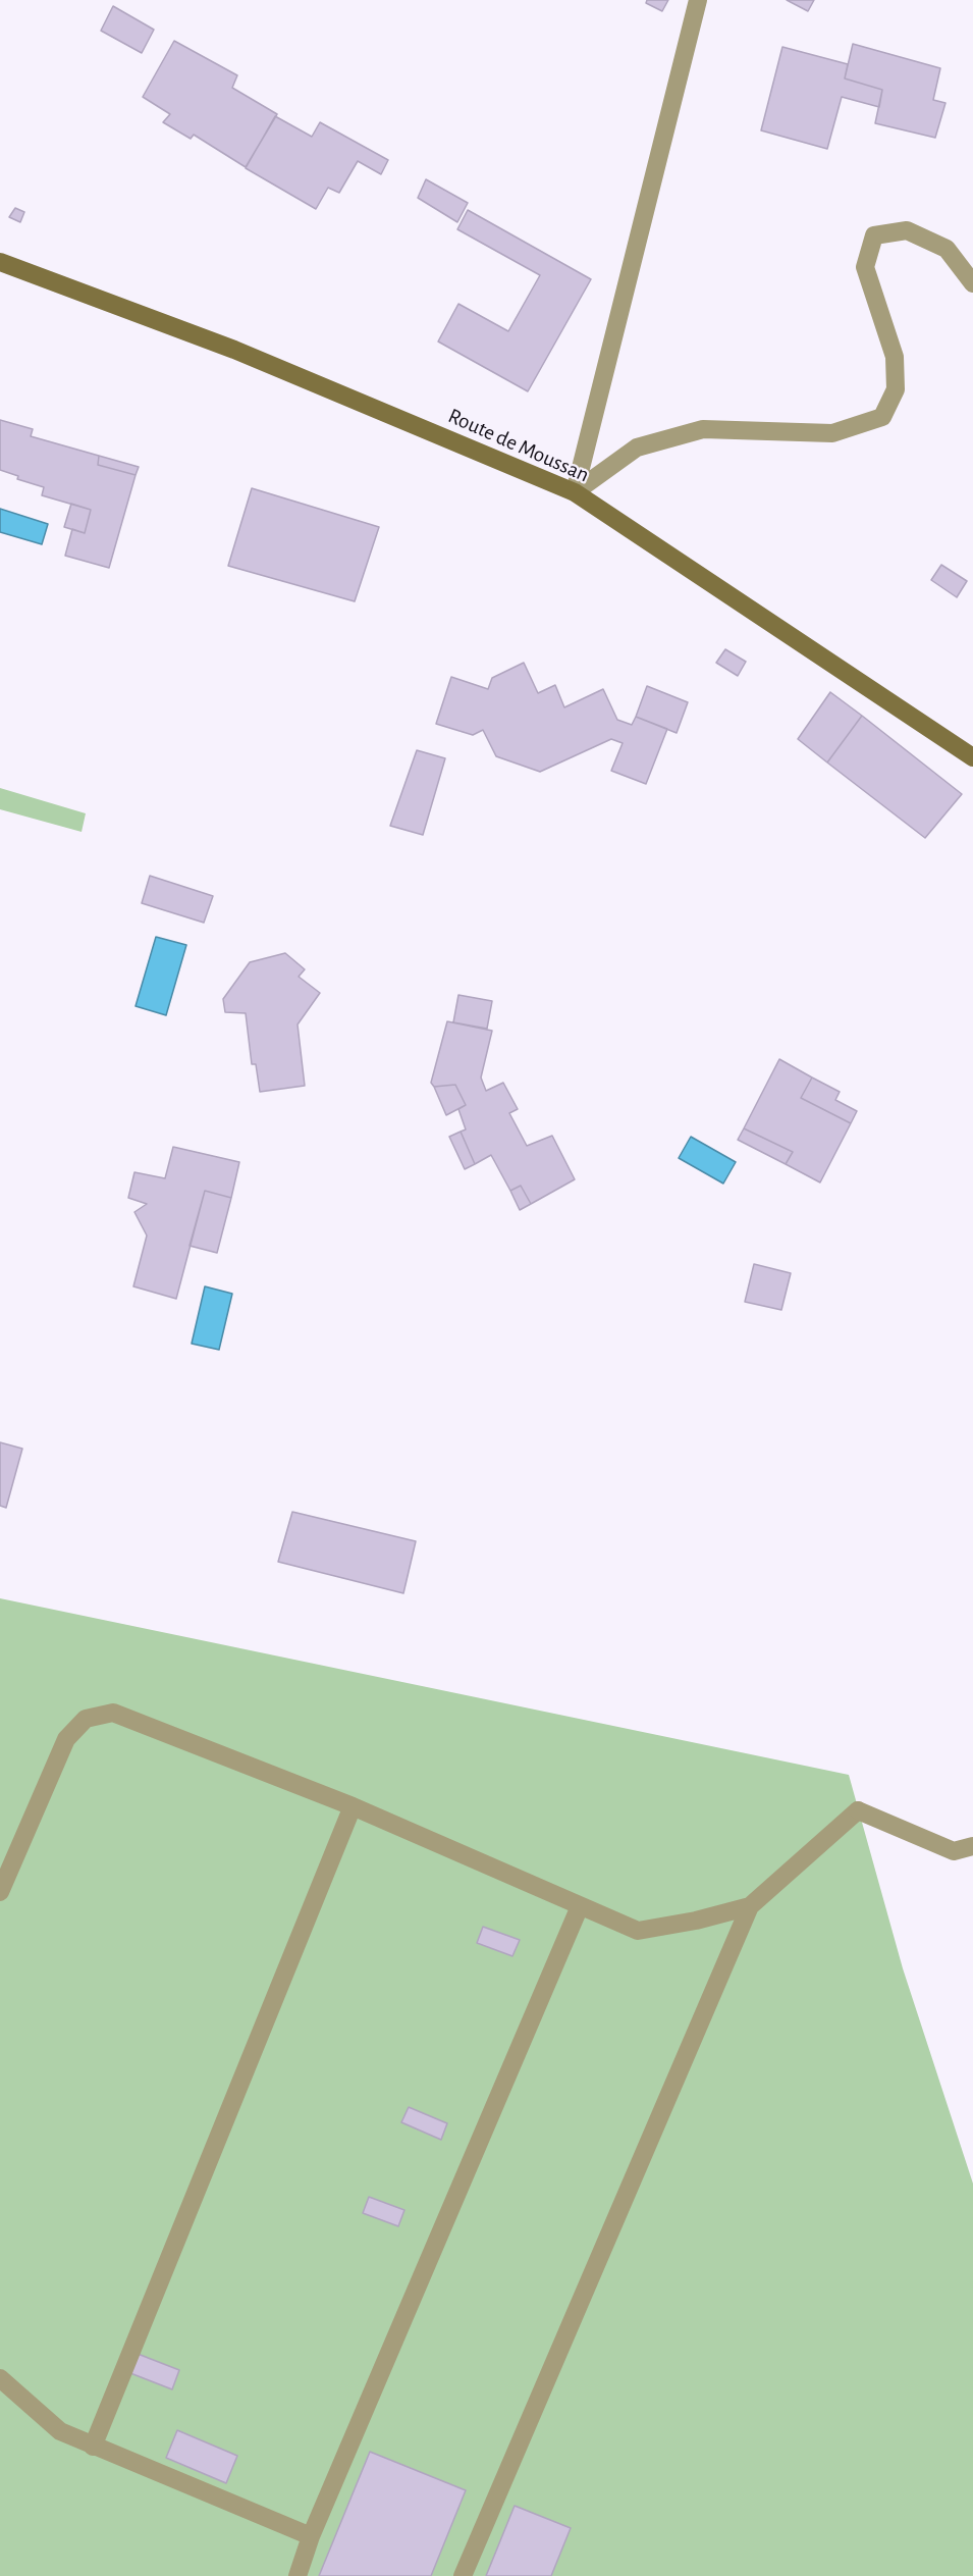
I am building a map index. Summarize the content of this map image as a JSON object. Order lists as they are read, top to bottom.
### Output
{
  "streets": {
    "street": ["Route de Moussan"]
  }
}
